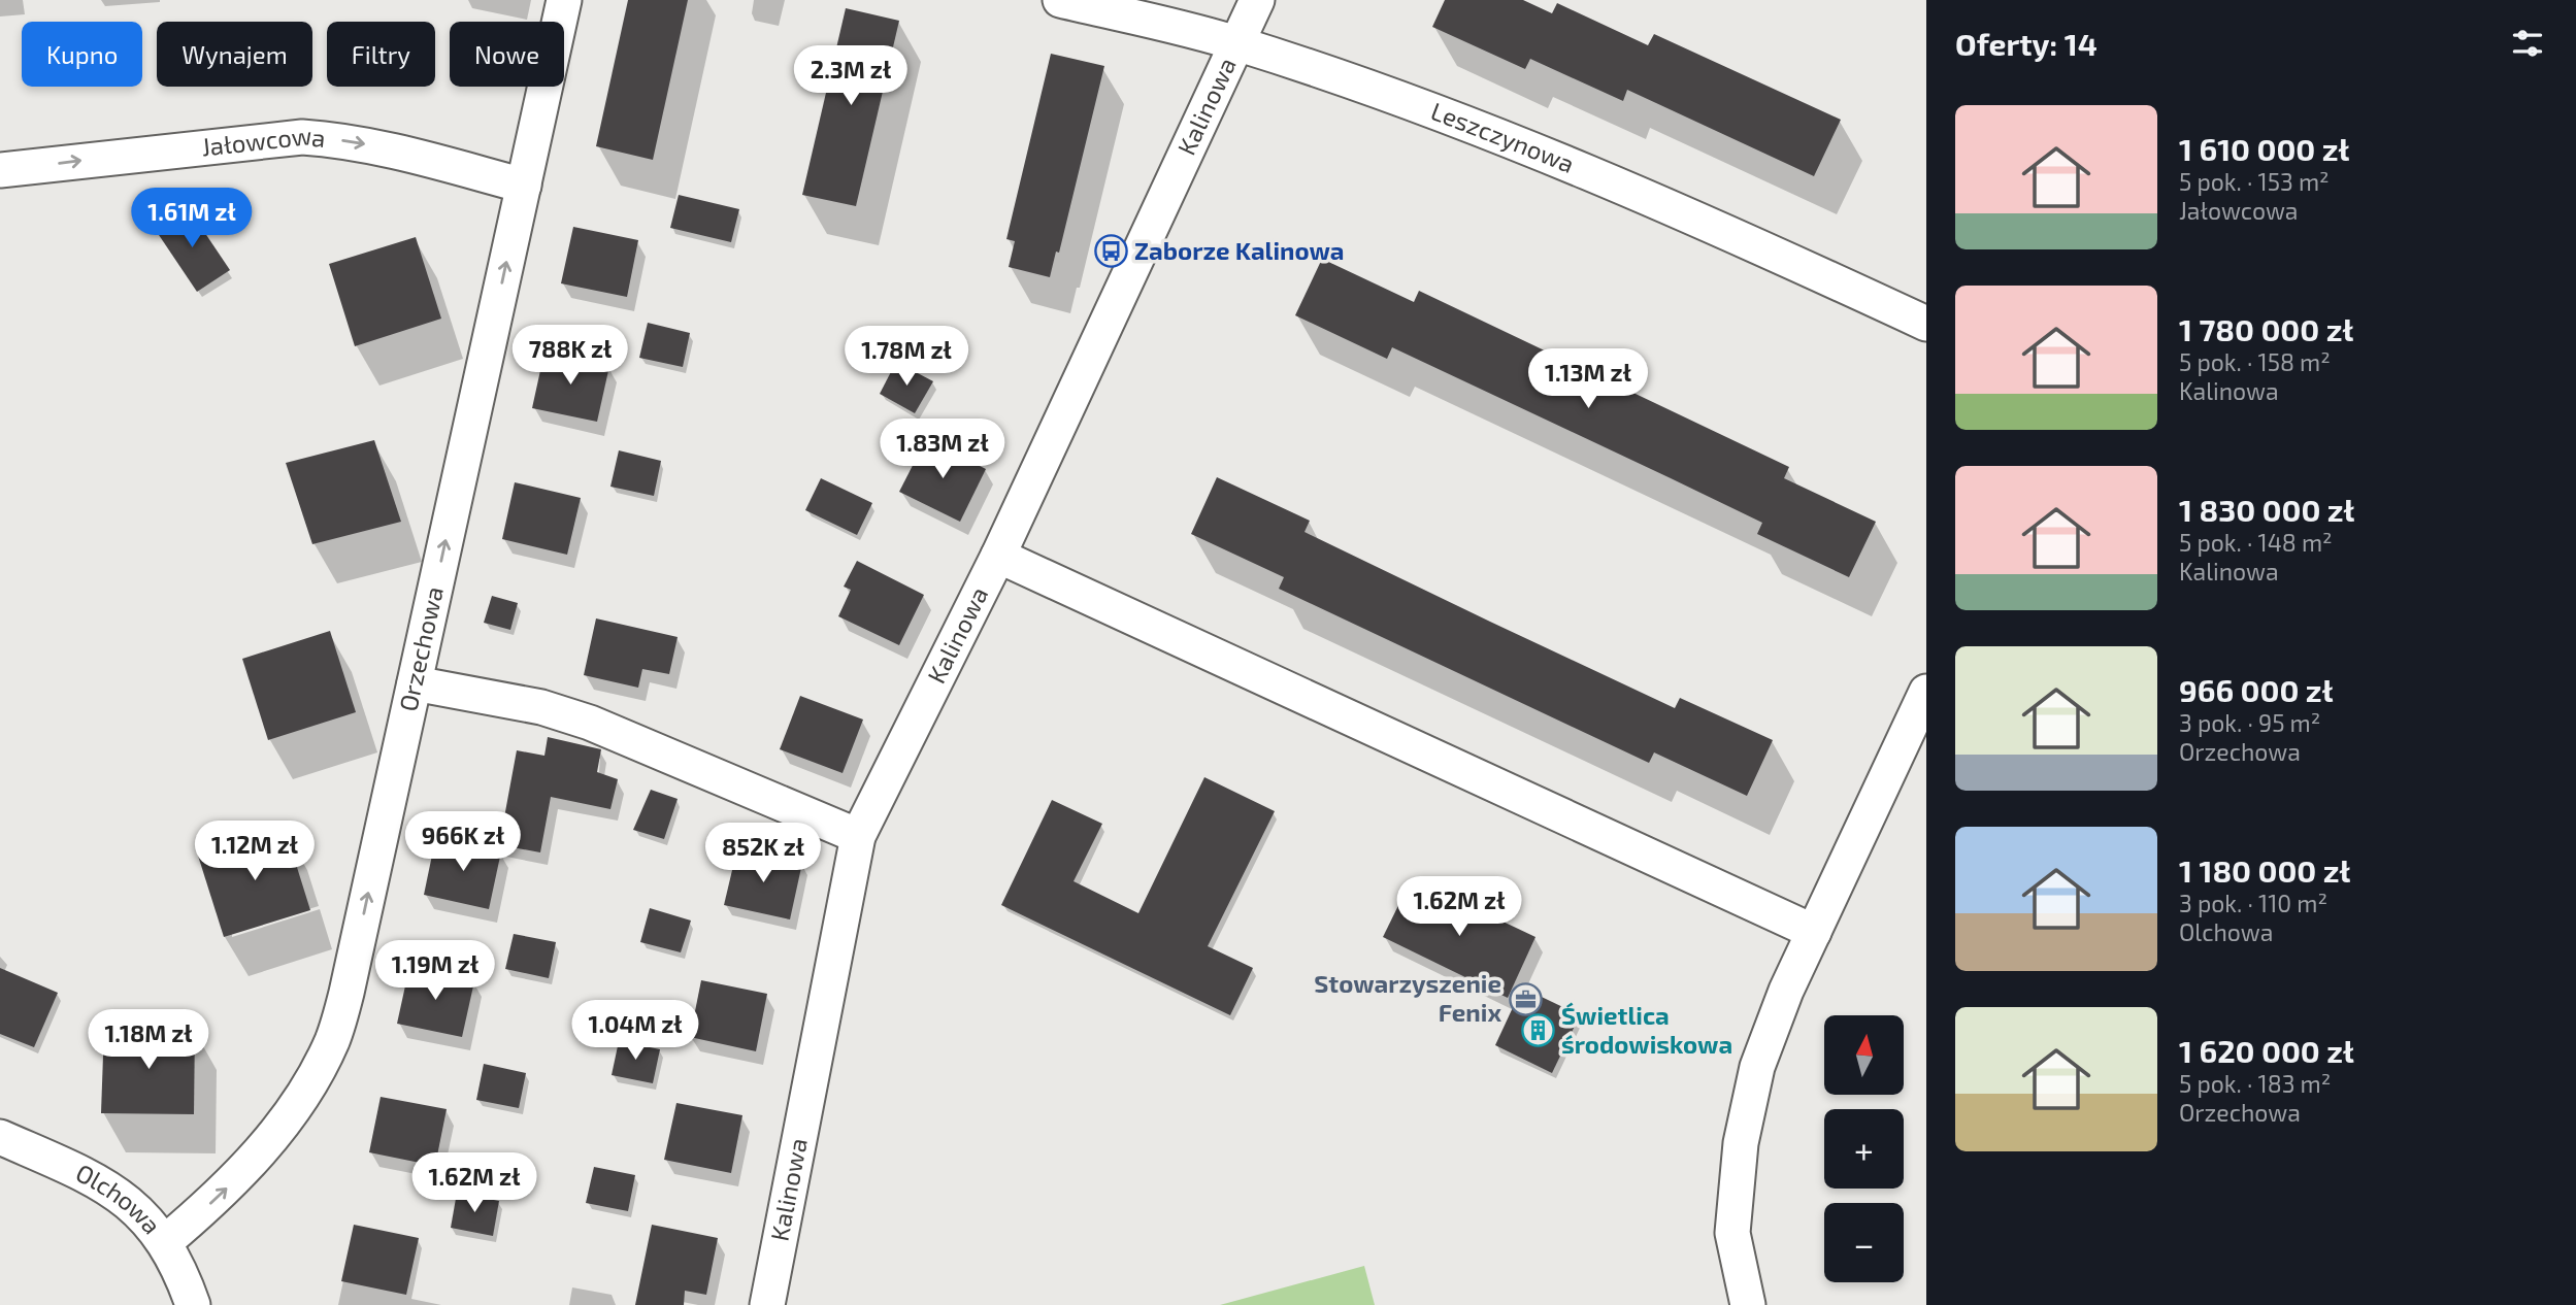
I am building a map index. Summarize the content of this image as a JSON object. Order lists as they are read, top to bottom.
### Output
{
  "streets": {
    "street": [
      "Kalinowa",
      "Leszczynowa",
      "Jałowcowa",
      "Orzechowa",
      "Olchowa"
    ]
  },
  "crossings": [
    ["Kalinowa", "Leszczynowa"],
    ["Jałowcowa", "Orzechowa"],
    ["Orzechowa", "Olchowa"]
  ],
  "one_way": ["Jałowcowa", "Orzechowa"],
  "places": {
    "bus stop": ["Zaborze Kalinowa"],
    "office": ["Stowarzyszenie Fenix"],
    "building": ["Świetlica środowiskowa"]
  },
  "north": "top",
  "page": {
    "heading": "Oferty: 14",
    "chip": [
      "Kupno",
      "Wynajem",
      "Filtry",
      "Nowe"
    ],
    "price": [
      "2.3M zł",
      "1.61M zł",
      "788K zł",
      "1.78M zł",
      "1.13M zł",
      "1.83M zł",
      "966K zł",
      "1.12M zł",
      "852K zł",
      "1.62M zł",
      "1.19M zł",
      "1.04M zł",
      "1.18M zł",
      "1.62M zł"
    ],
    "list": [
      {
        "name": "1 610 000 zł",
        "note": "5 pok. · 153 m² · Jałowcowa"
      },
      {
        "name": "1 780 000 zł",
        "note": "5 pok. · 158 m² · Kalinowa"
      },
      {
        "name": "1 830 000 zł",
        "note": "5 pok. · 148 m² · Kalinowa"
      },
      {
        "name": "966 000 zł",
        "note": "3 pok. · 95 m² · Orzechowa"
      },
      {
        "name": "1 180 000 zł",
        "note": "3 pok. · 110 m² · Olchowa"
      },
      {
        "name": "1 620 000 zł",
        "note": "5 pok. · 183 m² · Orzechowa"
      }
    ],
    "map_buttons": ["+", "−"]
  }
}
